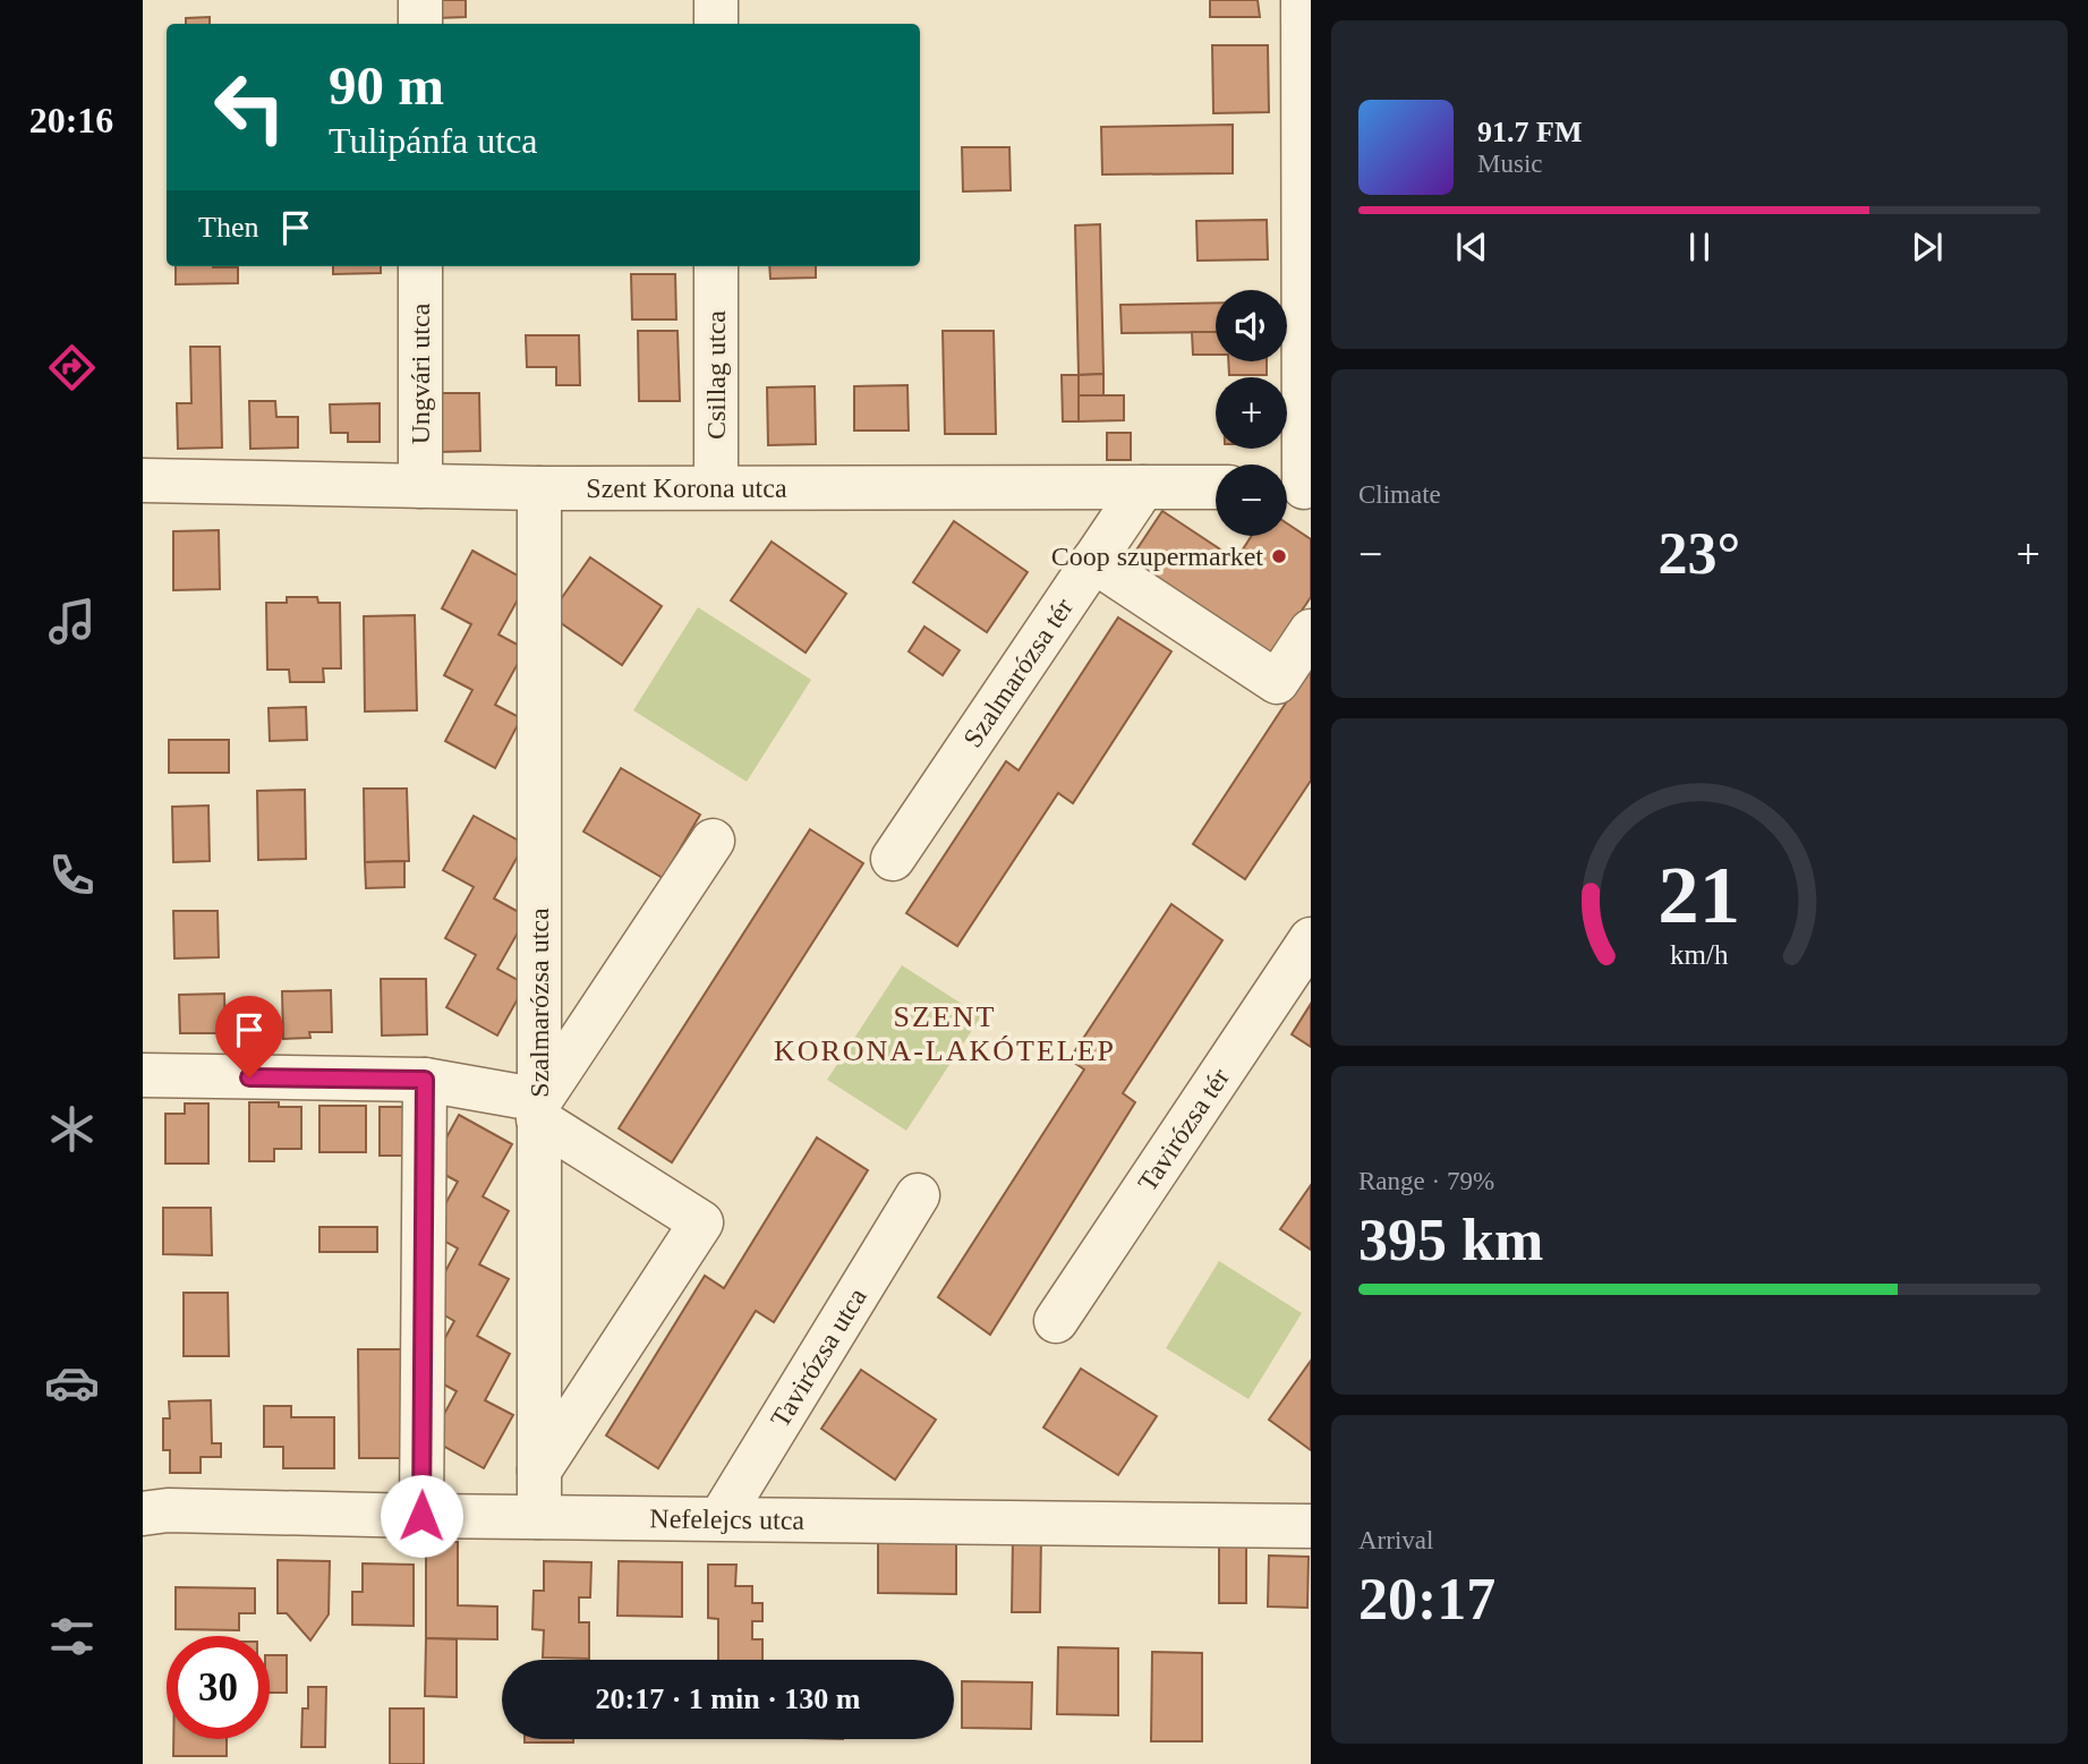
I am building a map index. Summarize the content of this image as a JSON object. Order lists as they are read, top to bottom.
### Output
{
  "streets": {
    "street": [
      "Ungvári utca",
      "Csillag utca",
      "Szent Korona utca",
      "Szalmarózsa tér",
      "Szalmarózsa utca",
      "Tavirózsa tér",
      "Tavirózsa utca",
      "Nefelejcs utca"
    ]
  },
  "crossings": [
    ["Ungvári utca", "Szent Korona utca"],
    ["Csillag utca", "Szent Korona utca"],
    ["Szent Korona utca", "Szalmarózsa tér"],
    ["Szent Korona utca", "Szalmarózsa utca"],
    ["Szalmarózsa utca", "Nefelejcs utca"],
    ["Tavirózsa utca", "Nefelejcs utca"]
  ],
  "districts": ["SZENT KORONA-LAKÓTELEP"],
  "places": ["Coop szupermarket"],
  "page": {
    "tabs": "20:16",
    "turn": ["90 m", "Tulipánfa utca"],
    "song": ["91.7 FM", "Music"],
    "then": "Then",
    "map_buttons": ["+", "−"],
    "tile": [
      "Climate",
      ["Range · 79%", "395 km"],
      ["Arrival", "20:17"]
    ],
    "heat": ["−", "23°", "+"],
    "limit": "30",
    "trip": "20:17 · 1 min · 130 m",
    "gauge": ["21", "km/h"]
  }
}
